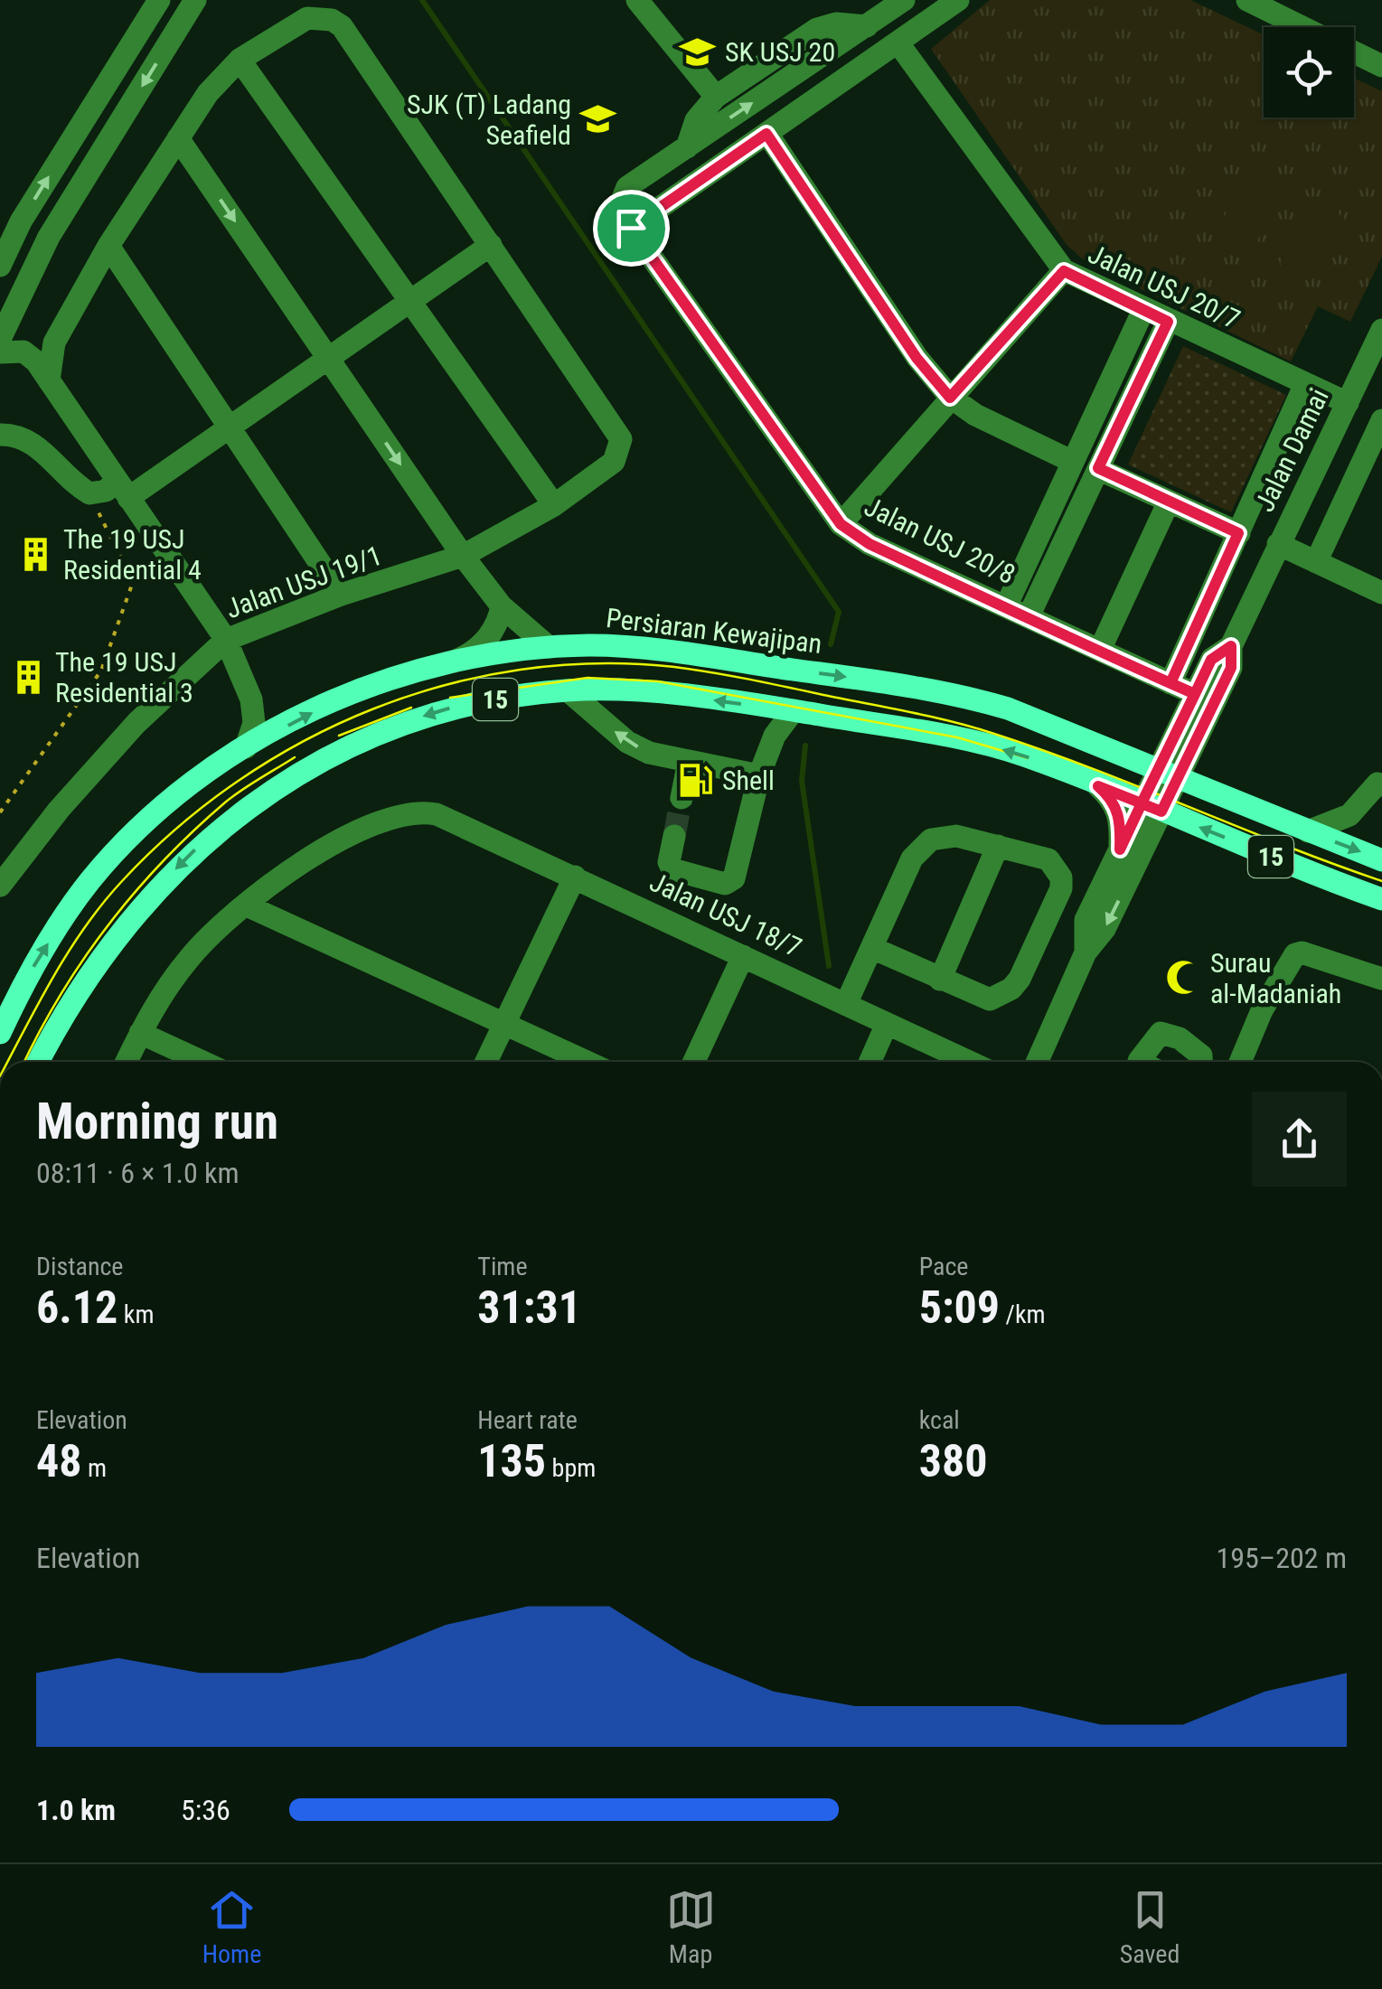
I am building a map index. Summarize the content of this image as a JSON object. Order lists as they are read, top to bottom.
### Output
{
  "streets": {
    "main road": ["Persiaran Kewajipan", "15"],
    "street": [
      "Jalan USJ 20/7",
      "Jalan Damai",
      "Jalan USJ 20/8",
      "Jalan USJ 19/1",
      "Jalan USJ 18/7"
    ]
  },
  "crossings": [
    ["Jalan USJ 20/7", "Jalan Damai"],
    ["Jalan Damai", "Jalan USJ 20/8"],
    ["Jalan Damai", "Persiaran Kewajipan"],
    ["Jalan Damai", "15"]
  ],
  "places": {
    "school or university": ["SK USJ 20", "SJK (T) Ladang Seafield"],
    "building": ["The 19 USJ Residential 4", "The 19 USJ Residential 3"],
    "fuel station": ["Shell"],
    "mosque": ["Surau al-Madaniah"]
  },
  "page": {
    "heading": ["Morning run", "08:11 · 6 × 1.0 km"],
    "stats": [
      ["Distance", "6.12 km"],
      ["Time", "31:31"],
      ["Pace", "5:09 /km"],
      ["Elevation", "48 m"],
      ["Heart rate", "135 bpm"],
      ["kcal", "380"]
    ],
    "chart": ["Elevation", "195–202 m"],
    "list": [
      {
        "name": "1.0 km",
        "note": "5:36"
      }
    ],
    "tabs": ["Home", "Map", "Saved"]
  }
}
